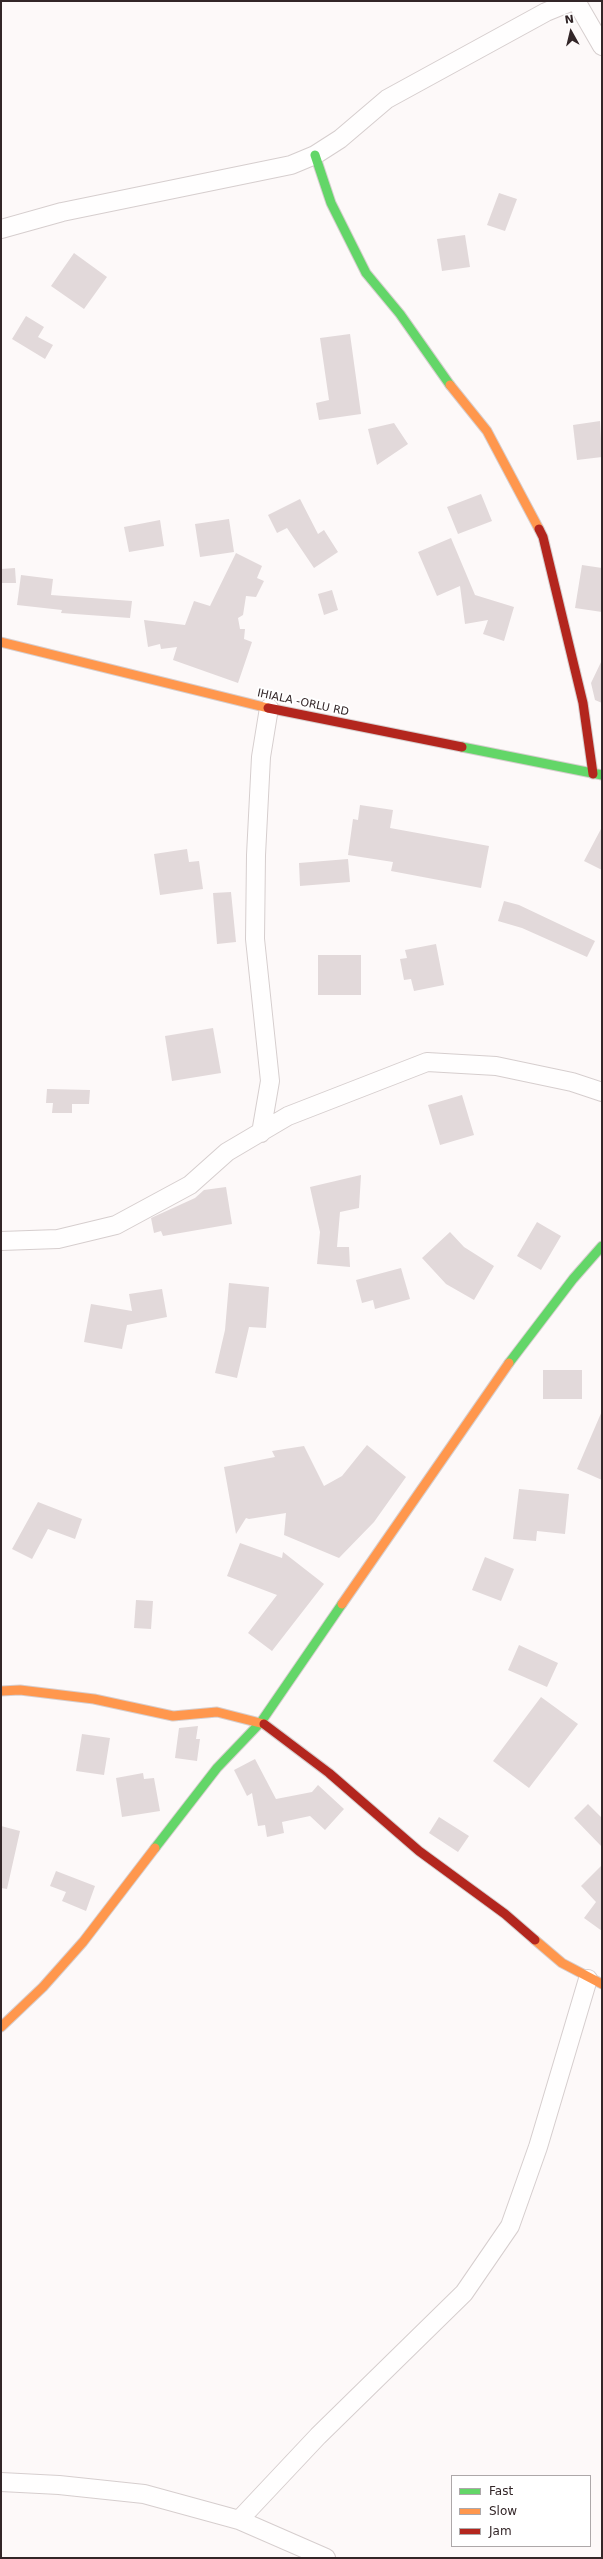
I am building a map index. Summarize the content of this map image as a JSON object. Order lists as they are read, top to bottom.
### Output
{
  "streets": {
    "street": ["IHIALA -ORLU RD"]
  },
  "legend": ["Fast", "Slow", "Jam"],
  "north": "top"
}
